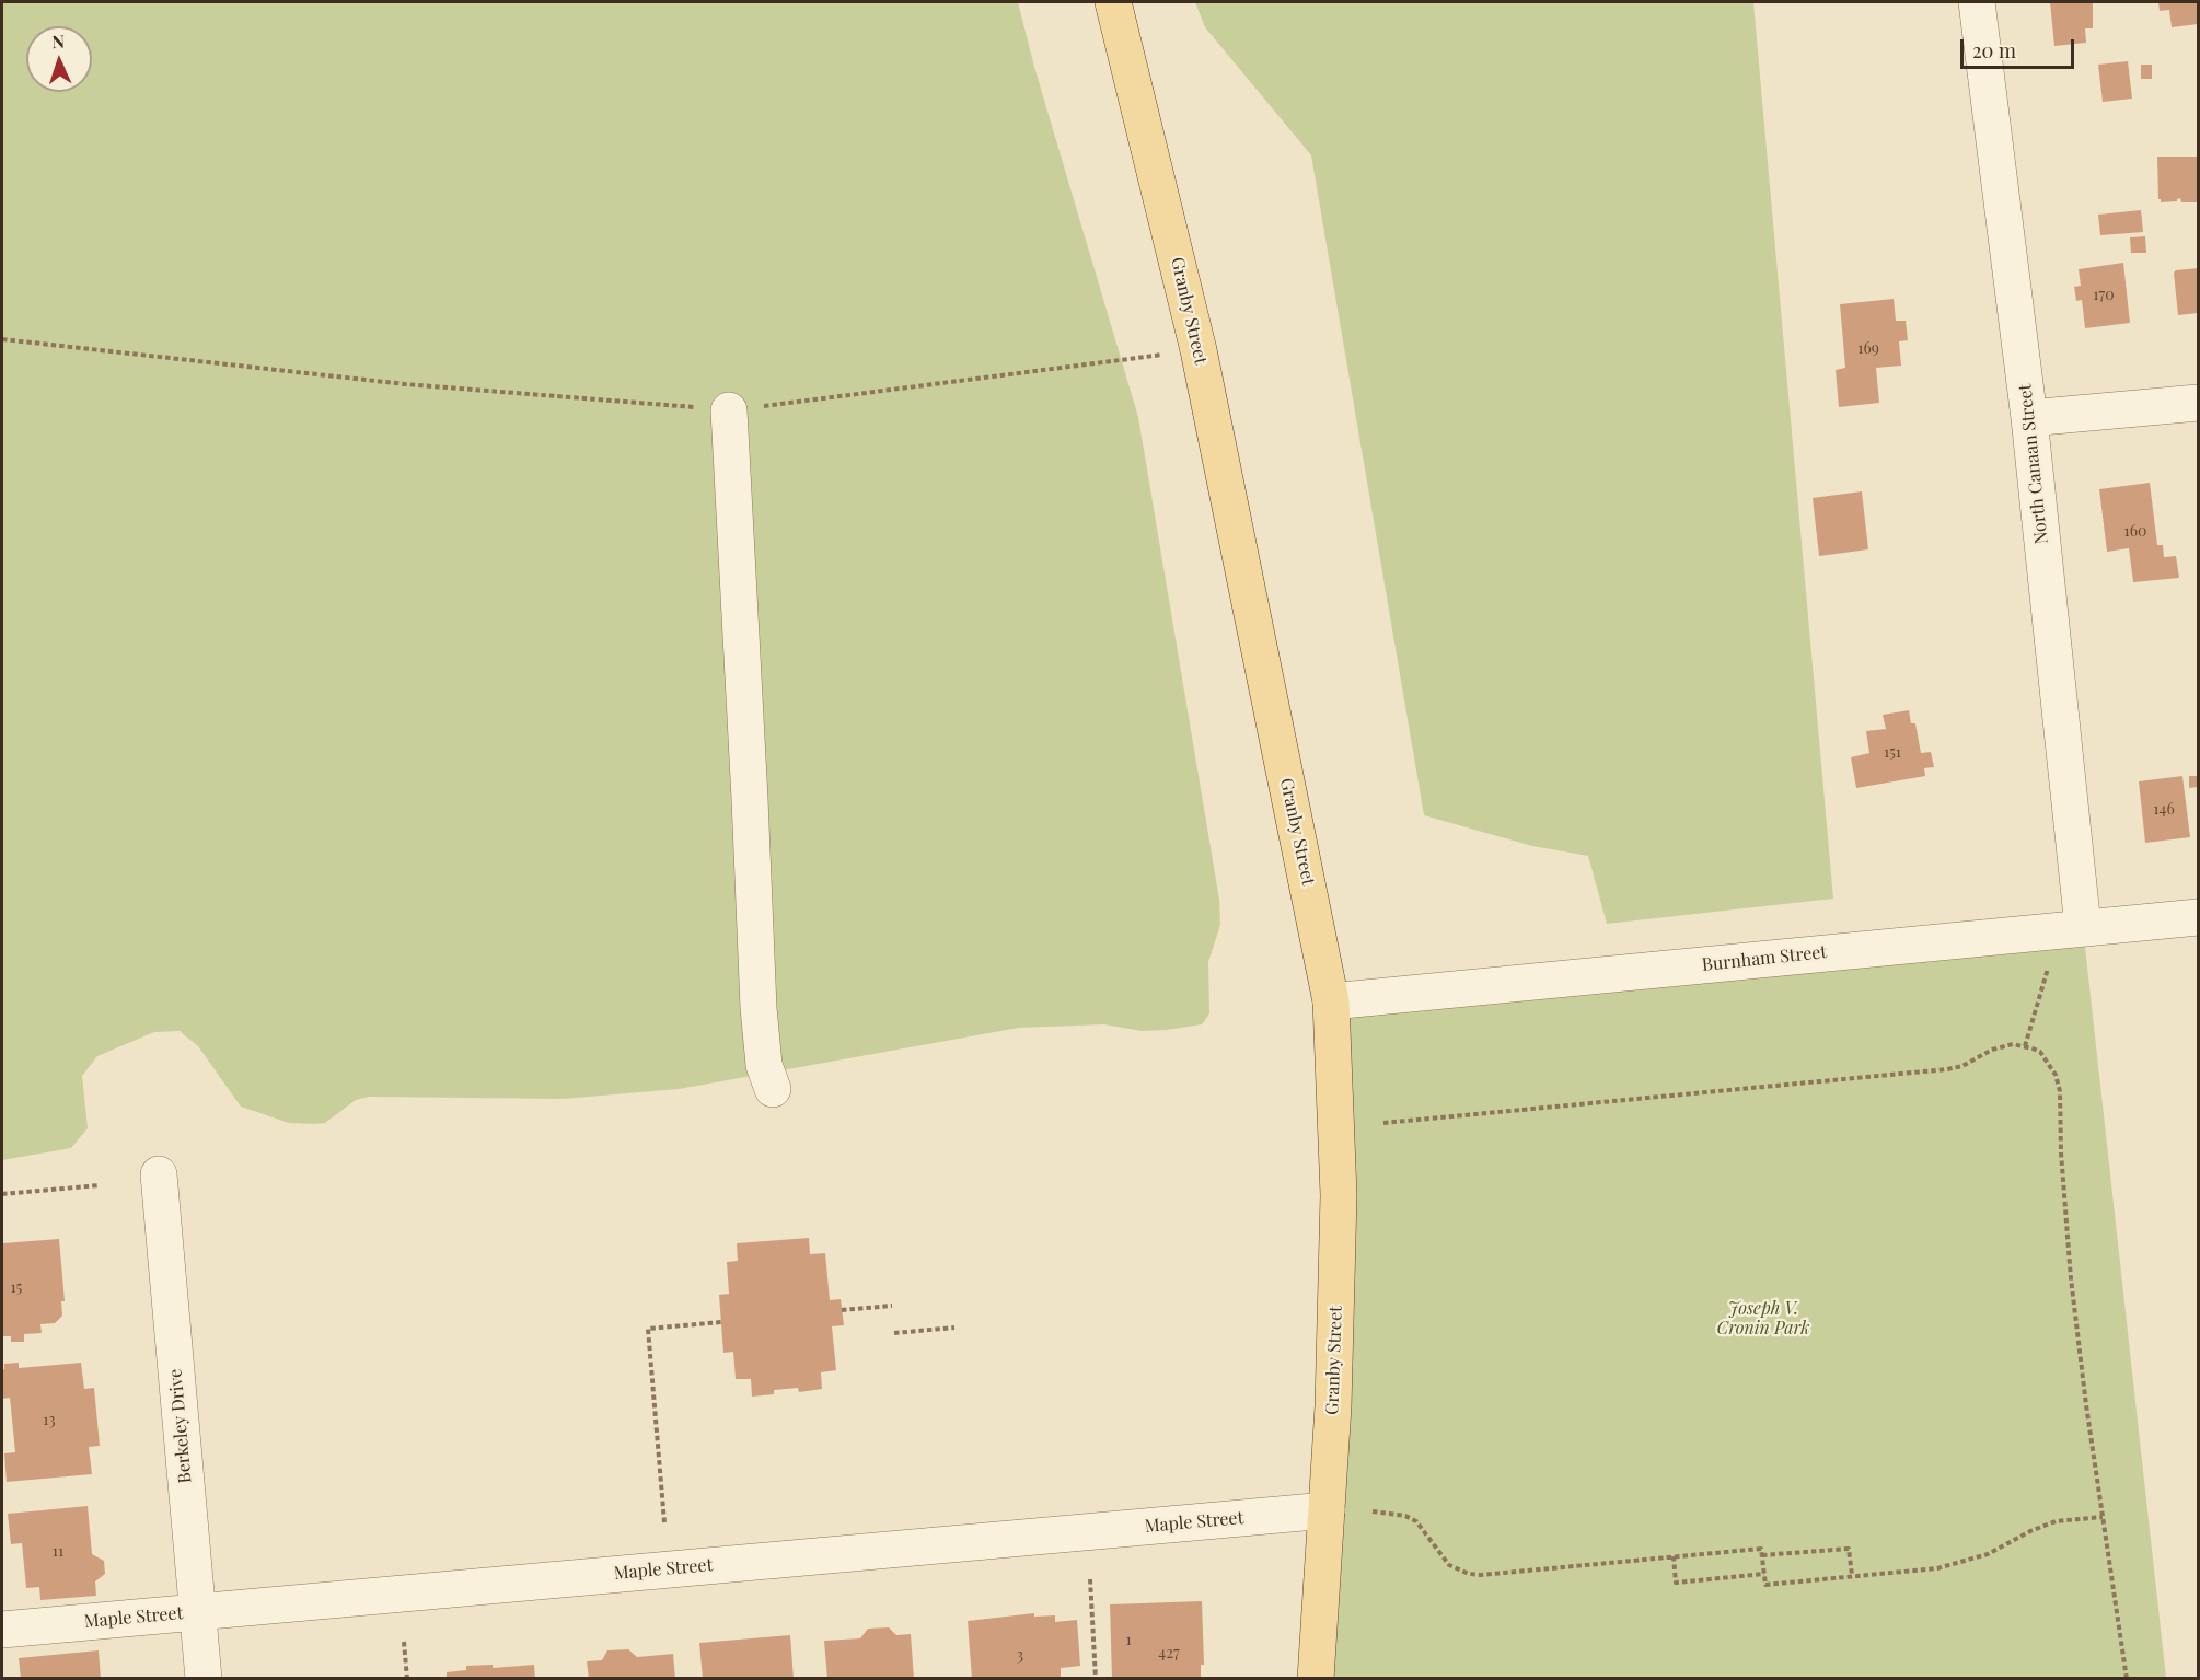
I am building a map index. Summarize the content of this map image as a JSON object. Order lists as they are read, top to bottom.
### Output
{
  "streets": {
    "main road": ["Granby Street"],
    "street": [
      "North Canaan Street",
      "Burnham Street",
      "Berkeley Drive",
      "Maple Street"
    ]
  },
  "crossings": [
    ["Granby Street", "Burnham Street"],
    ["Granby Street", "Maple Street"],
    ["North Canaan Street", "Burnham Street"],
    ["Berkeley Drive", "Maple Street"]
  ],
  "parks": ["Joseph V. Cronin Park"],
  "house_numbers": [
    "170",
    "169",
    "160",
    "151",
    "146",
    "15",
    "13",
    "11",
    "1",
    "427",
    "3"
  ],
  "scale_bar": "20 m",
  "north": "top"
}
